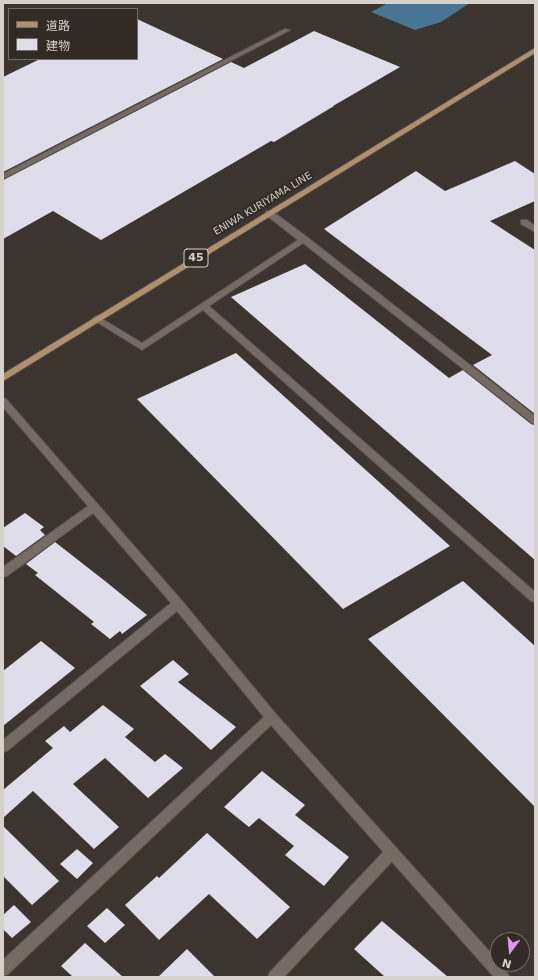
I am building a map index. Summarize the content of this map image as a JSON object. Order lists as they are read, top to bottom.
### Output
{
  "streets": {
    "main road": ["ENIWA KURIYAMA LINE", "45"]
  },
  "legend": ["道路", "建物"],
  "north": "bottom"
}
